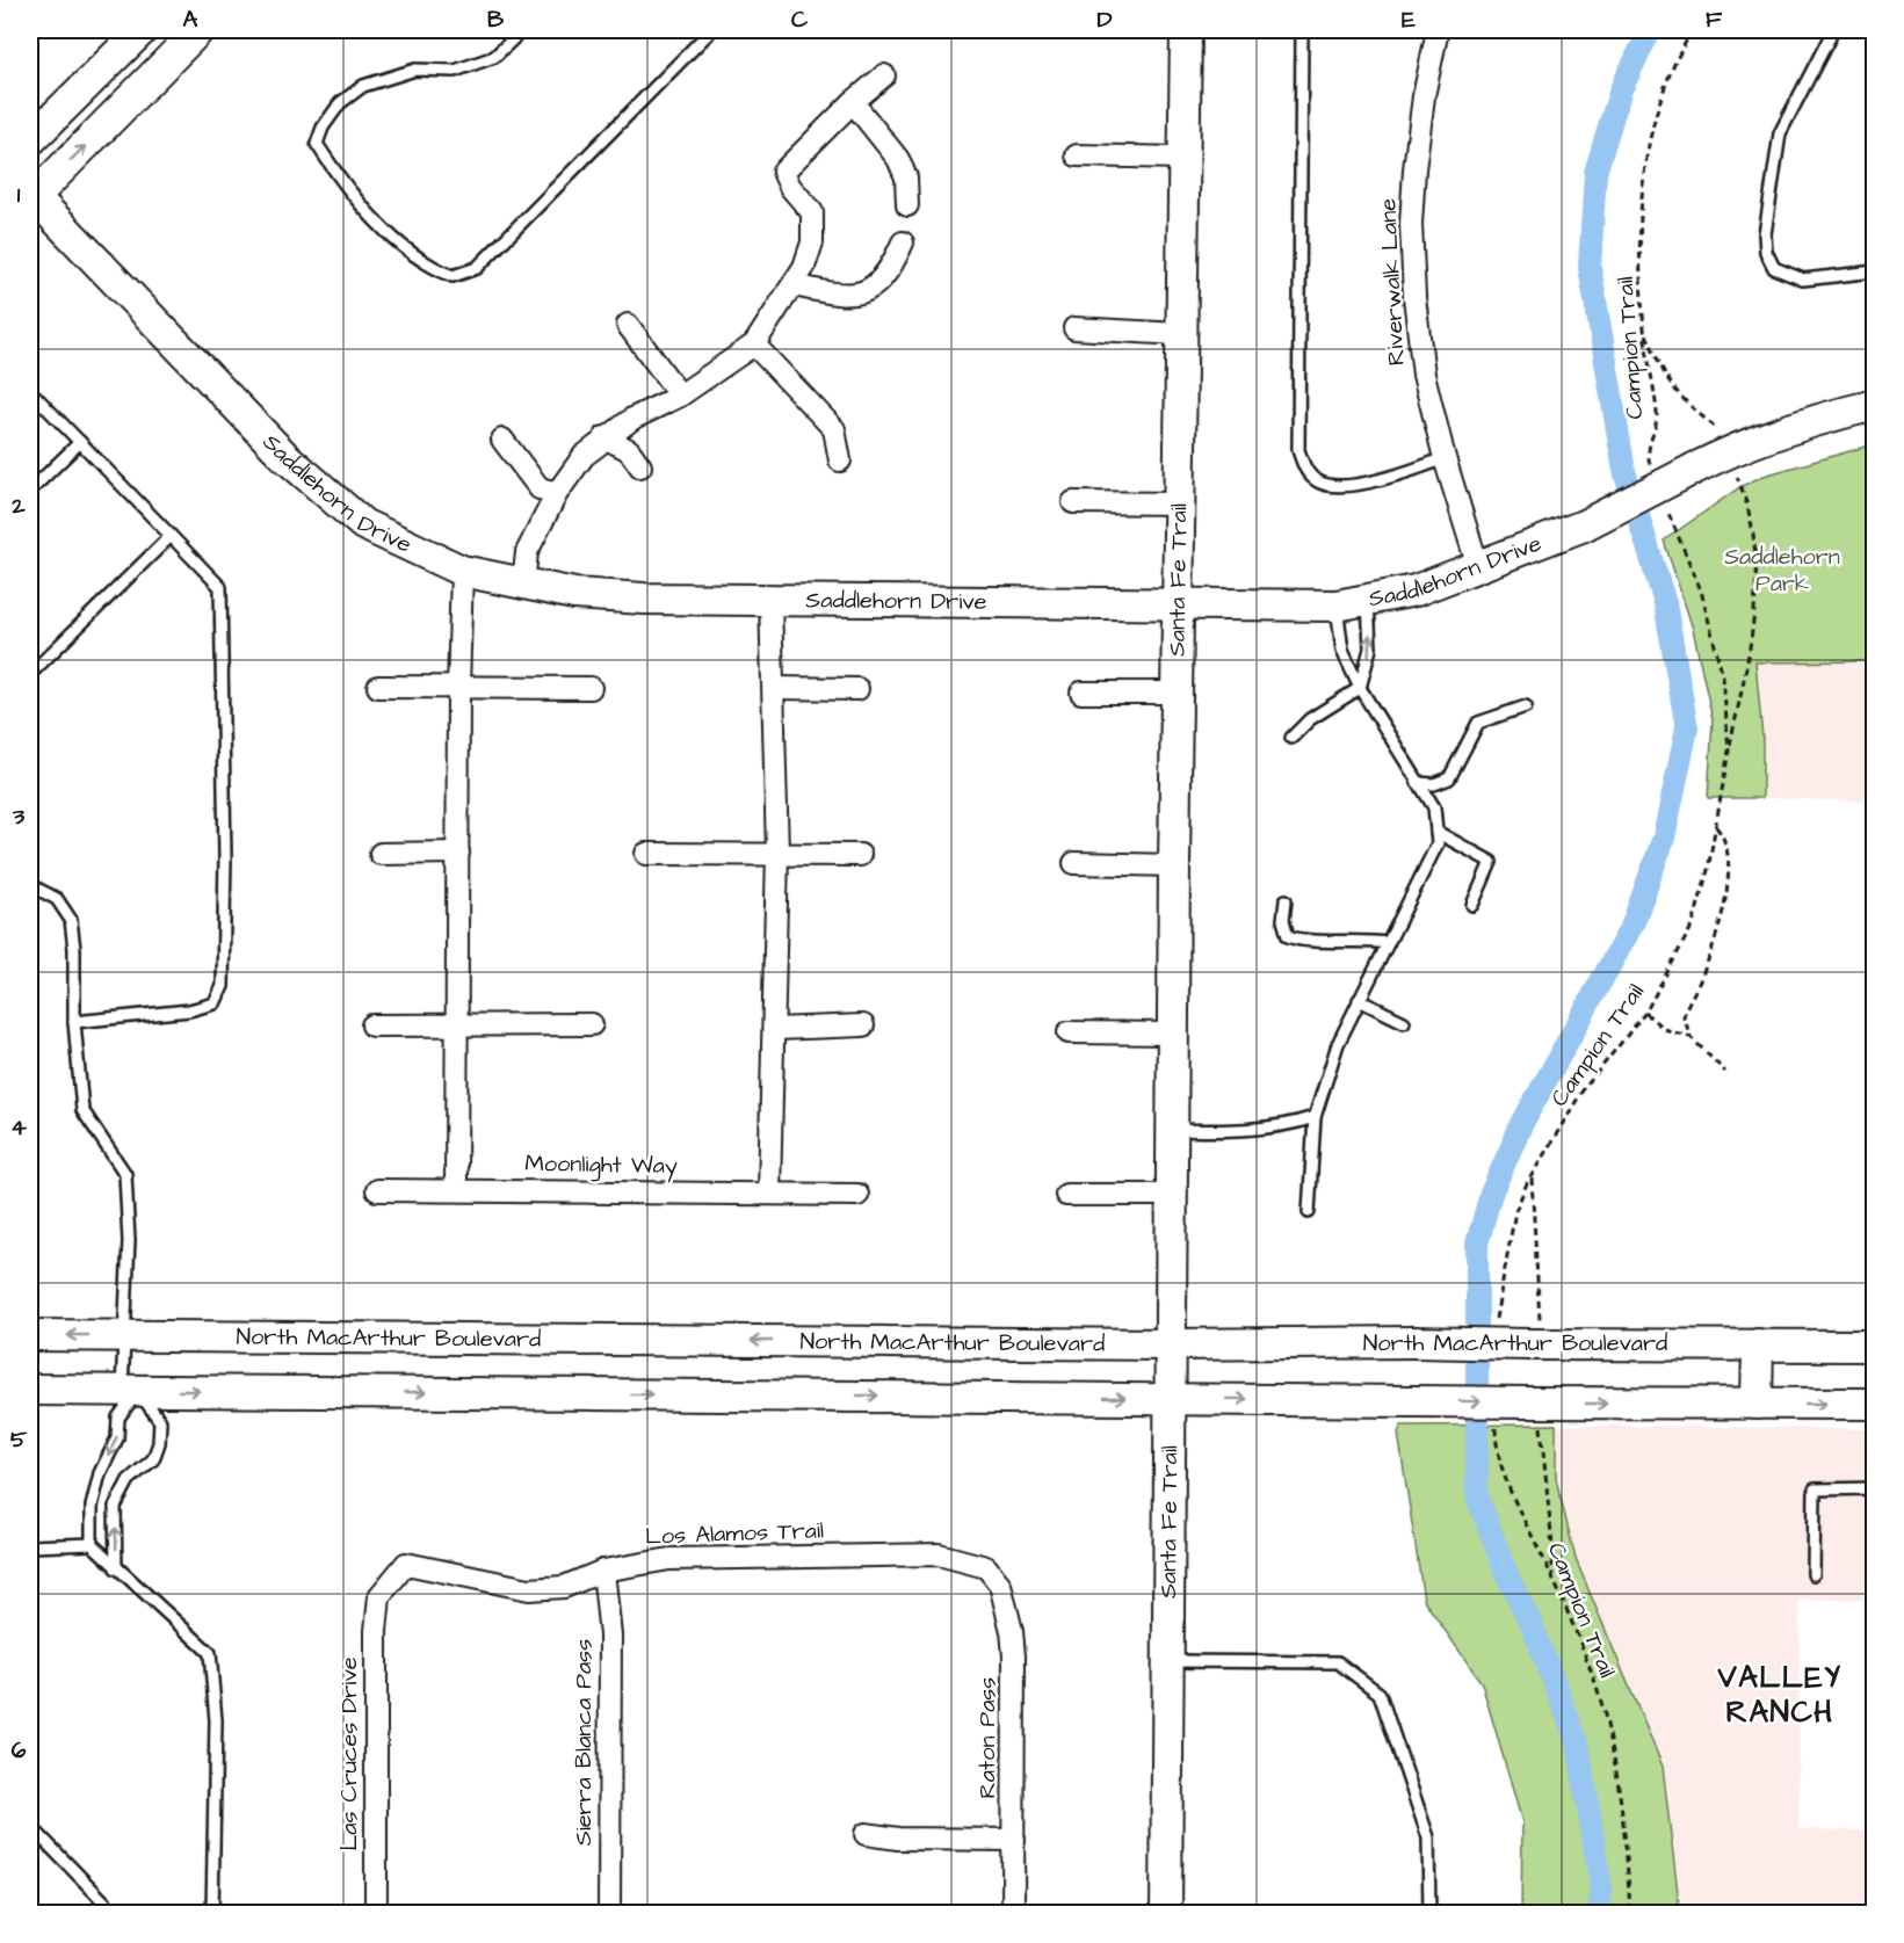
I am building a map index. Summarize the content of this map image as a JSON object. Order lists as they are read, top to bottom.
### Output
{
  "streets": {
    "main road": ["Saddlehorn Drive", "Santa Fe Trail", "North MacArthur Boulevard"],
    "street": [
      "Riverwalk Lane",
      "Moonlight Way",
      "Los Alamos Trail",
      "Raton Pass",
      "Sierra Blanca Pass",
      "Las Cruces Drive"
    ],
    "path": ["Campion Trail"]
  },
  "crossings": [
    ["Riverwalk Lane", "Saddlehorn Drive"],
    ["Saddlehorn Drive", "Santa Fe Trail"],
    ["Santa Fe Trail", "North MacArthur Boulevard"],
    ["Los Alamos Trail", "Raton Pass"],
    ["Los Alamos Trail", "Sierra Blanca Pass"],
    ["Los Alamos Trail", "Las Cruces Drive"]
  ],
  "districts": ["VALLEY RANCH"],
  "parks": ["Saddlehorn Park"],
  "grid": {
    "columns": [
      "A",
      "B",
      "C",
      "D",
      "E",
      "F"
    ],
    "rows": [
      "1",
      "2",
      "3",
      "4",
      "5",
      "6"
    ]
  }
}
